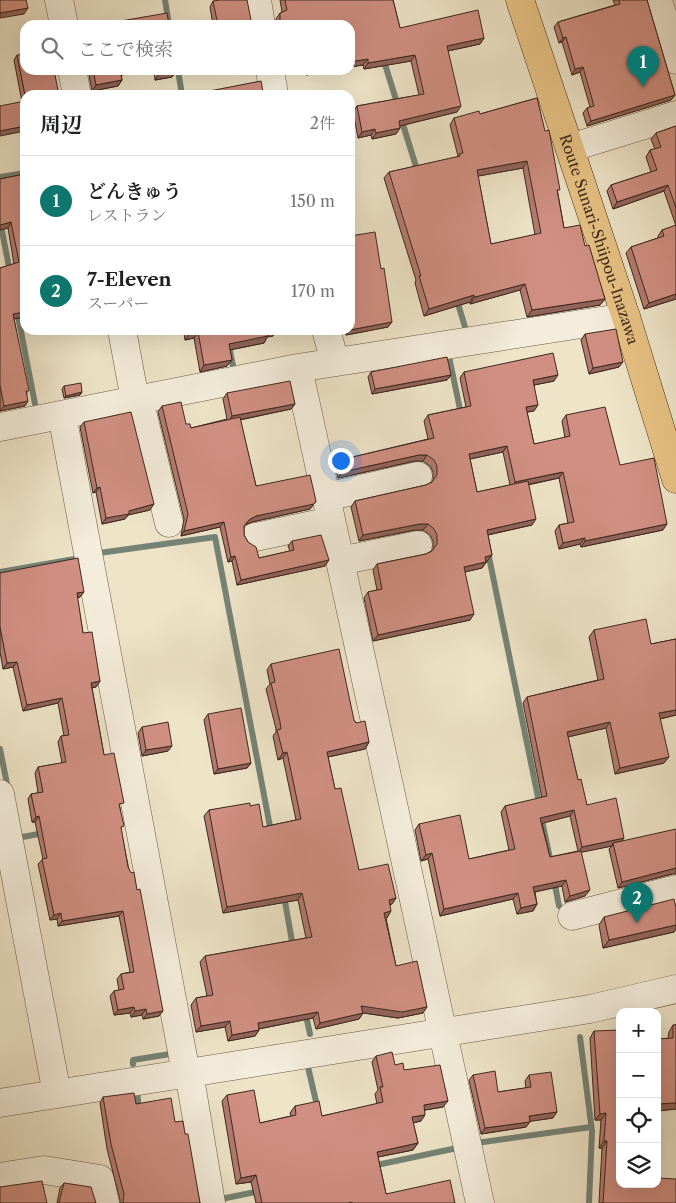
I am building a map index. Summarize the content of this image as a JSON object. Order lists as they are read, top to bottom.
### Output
{
  "streets": {
    "main road": ["Route Sunari-Shiipou-Inazawa"]
  },
  "page": {
    "search": "ここで検索",
    "pins": ["1", "2"],
    "heading": ["周辺", "2件"],
    "list": [
      {
        "mark": "1",
        "name": "どんきゅう",
        "note": "レストラン",
        "value": "150 m"
      },
      {
        "mark": "2",
        "name": "7-Eleven",
        "note": "スーパー",
        "value": "170 m"
      }
    ],
    "map_buttons": ["+", "−"]
  }
}
